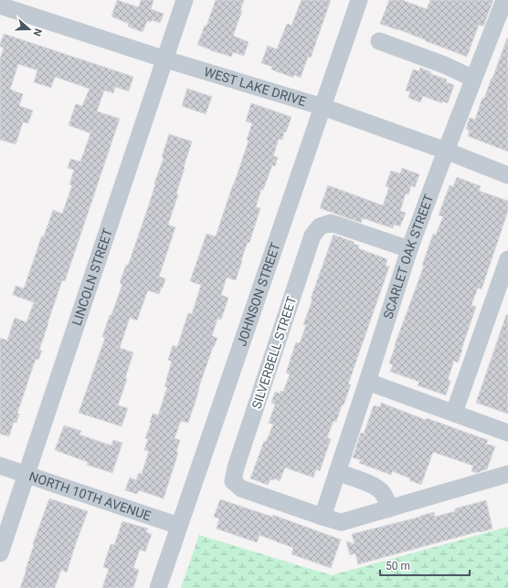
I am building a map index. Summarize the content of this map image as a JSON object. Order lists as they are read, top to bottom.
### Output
{
  "streets": {
    "street": [
      "WEST LAKE DRIVE",
      "SCARLET OAK STREET",
      "LINCOLN STREET",
      "JOHNSON STREET",
      "SILVERBELL STREET",
      "NORTH 10TH AVENUE"
    ]
  },
  "crossings": [
    ["WEST LAKE DRIVE", "SCARLET OAK STREET"],
    ["WEST LAKE DRIVE", "LINCOLN STREET"],
    ["WEST LAKE DRIVE", "JOHNSON STREET"],
    ["SCARLET OAK STREET", "SILVERBELL STREET"],
    ["LINCOLN STREET", "NORTH 10TH AVENUE"],
    ["JOHNSON STREET", "NORTH 10TH AVENUE"]
  ],
  "scale_bar": "50 m",
  "north": "right"
}
